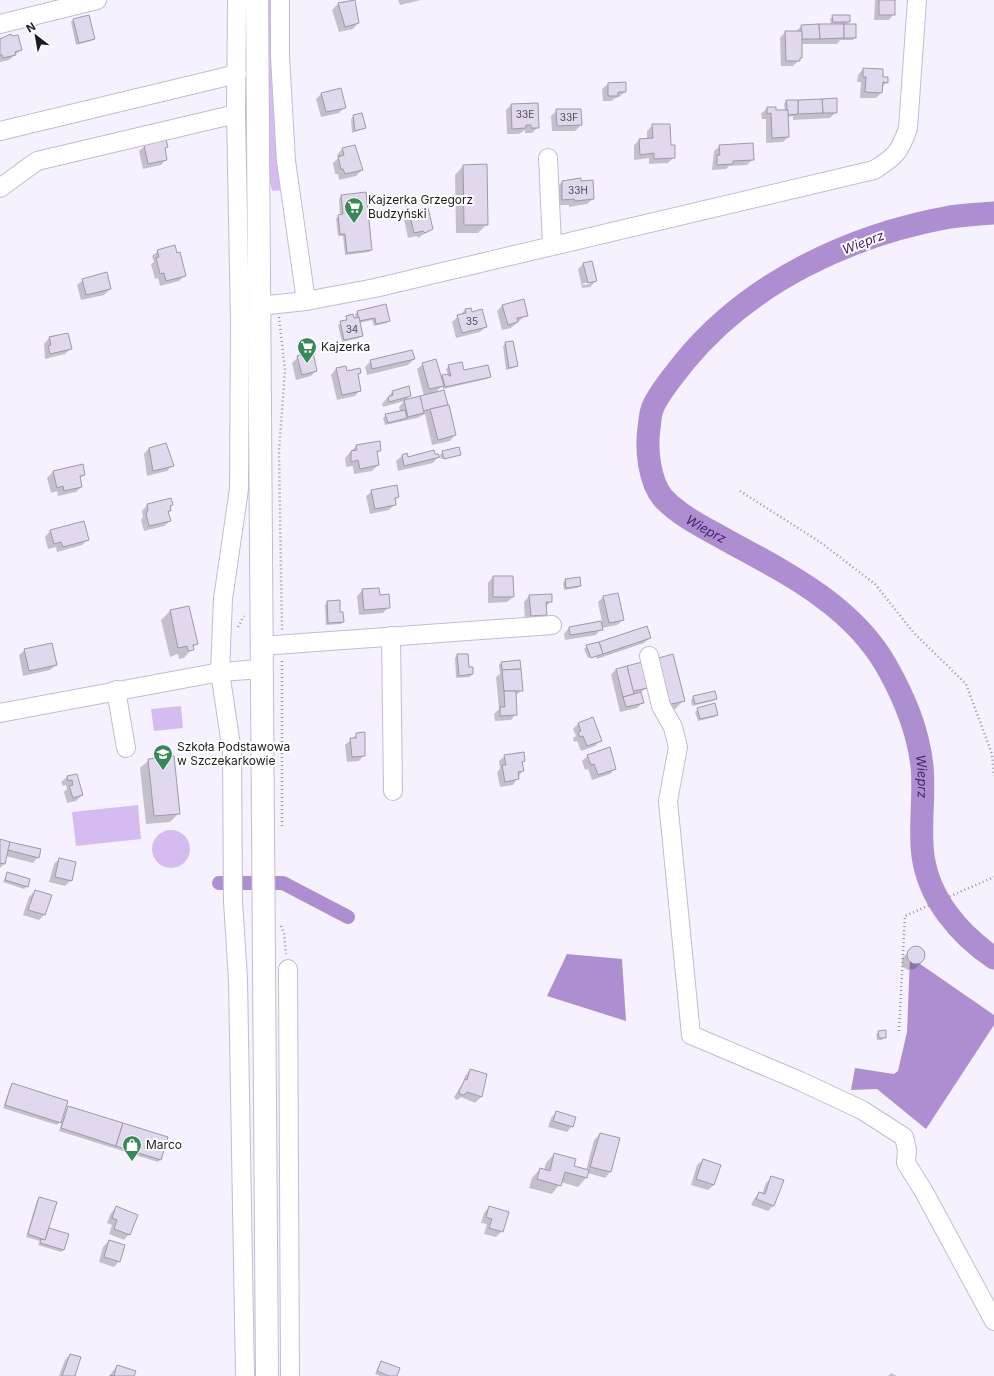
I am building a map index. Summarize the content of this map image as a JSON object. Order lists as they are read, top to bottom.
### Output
{
  "water": ["Wieprz"],
  "places": {
    "supermarket": ["Kajzerka Grzegorz Budzyński", "Kajzerka"],
    "school or university": ["Szkoła Podstawowa w Szczekarkowie"],
    "shop": ["Marco"]
  },
  "house_numbers": [
    "33E",
    "33F",
    "33H",
    "35",
    "34"
  ],
  "north": "top left"
}
